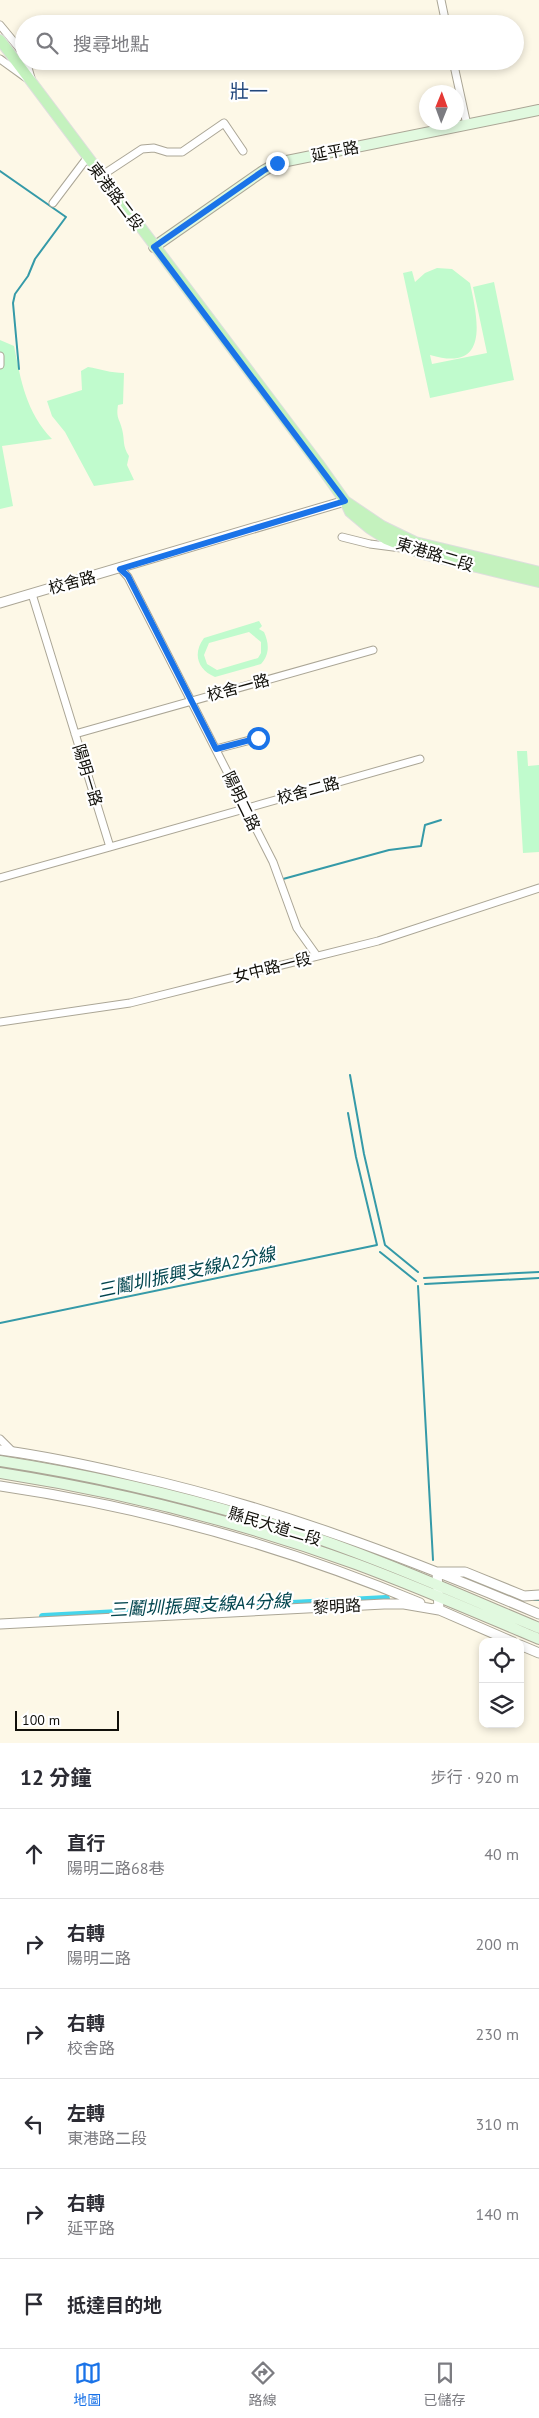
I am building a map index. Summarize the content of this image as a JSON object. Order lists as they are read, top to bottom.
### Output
{
  "streets": {
    "main road": ["延平路", "東港路二段", "縣民大道二段"],
    "street": [
      "校舍路",
      "校舍一路",
      "陽明一路",
      "校舍二路",
      "陽明二路",
      "女中路一段",
      "黎明路"
    ]
  },
  "crossings": [
    ["延平路", "東港路二段"],
    ["東港路二段", "校舍路"],
    ["校舍路", "陽明一路"],
    ["校舍路", "陽明二路"],
    ["校舍一路", "陽明一路"],
    ["校舍一路", "陽明二路"],
    ["陽明一路", "校舍二路"],
    ["校舍二路", "陽明二路"],
    ["陽明二路", "女中路一段"],
    ["縣民大道二段", "黎明路"]
  ],
  "districts": ["壯一"],
  "water": ["三鬮圳振興支線A2分線", "三鬮圳振興支線A4分線"],
  "scale_bar": "100 m",
  "north": "top",
  "page": {
    "search": "搜尋地點",
    "scale": "100 m",
    "heading": ["12 分鐘", "步行 · 920 m"],
    "list": [
      ["直行", "陽明二路68巷", "40 m"],
      ["右轉", "陽明二路", "200 m"],
      ["右轉", "校舍路", "230 m"],
      ["左轉", "東港路二段", "310 m"],
      ["右轉", "延平路", "140 m"],
      "抵達目的地"
    ],
    "nav": ["地圖", "路線", "已儲存"]
  }
}
